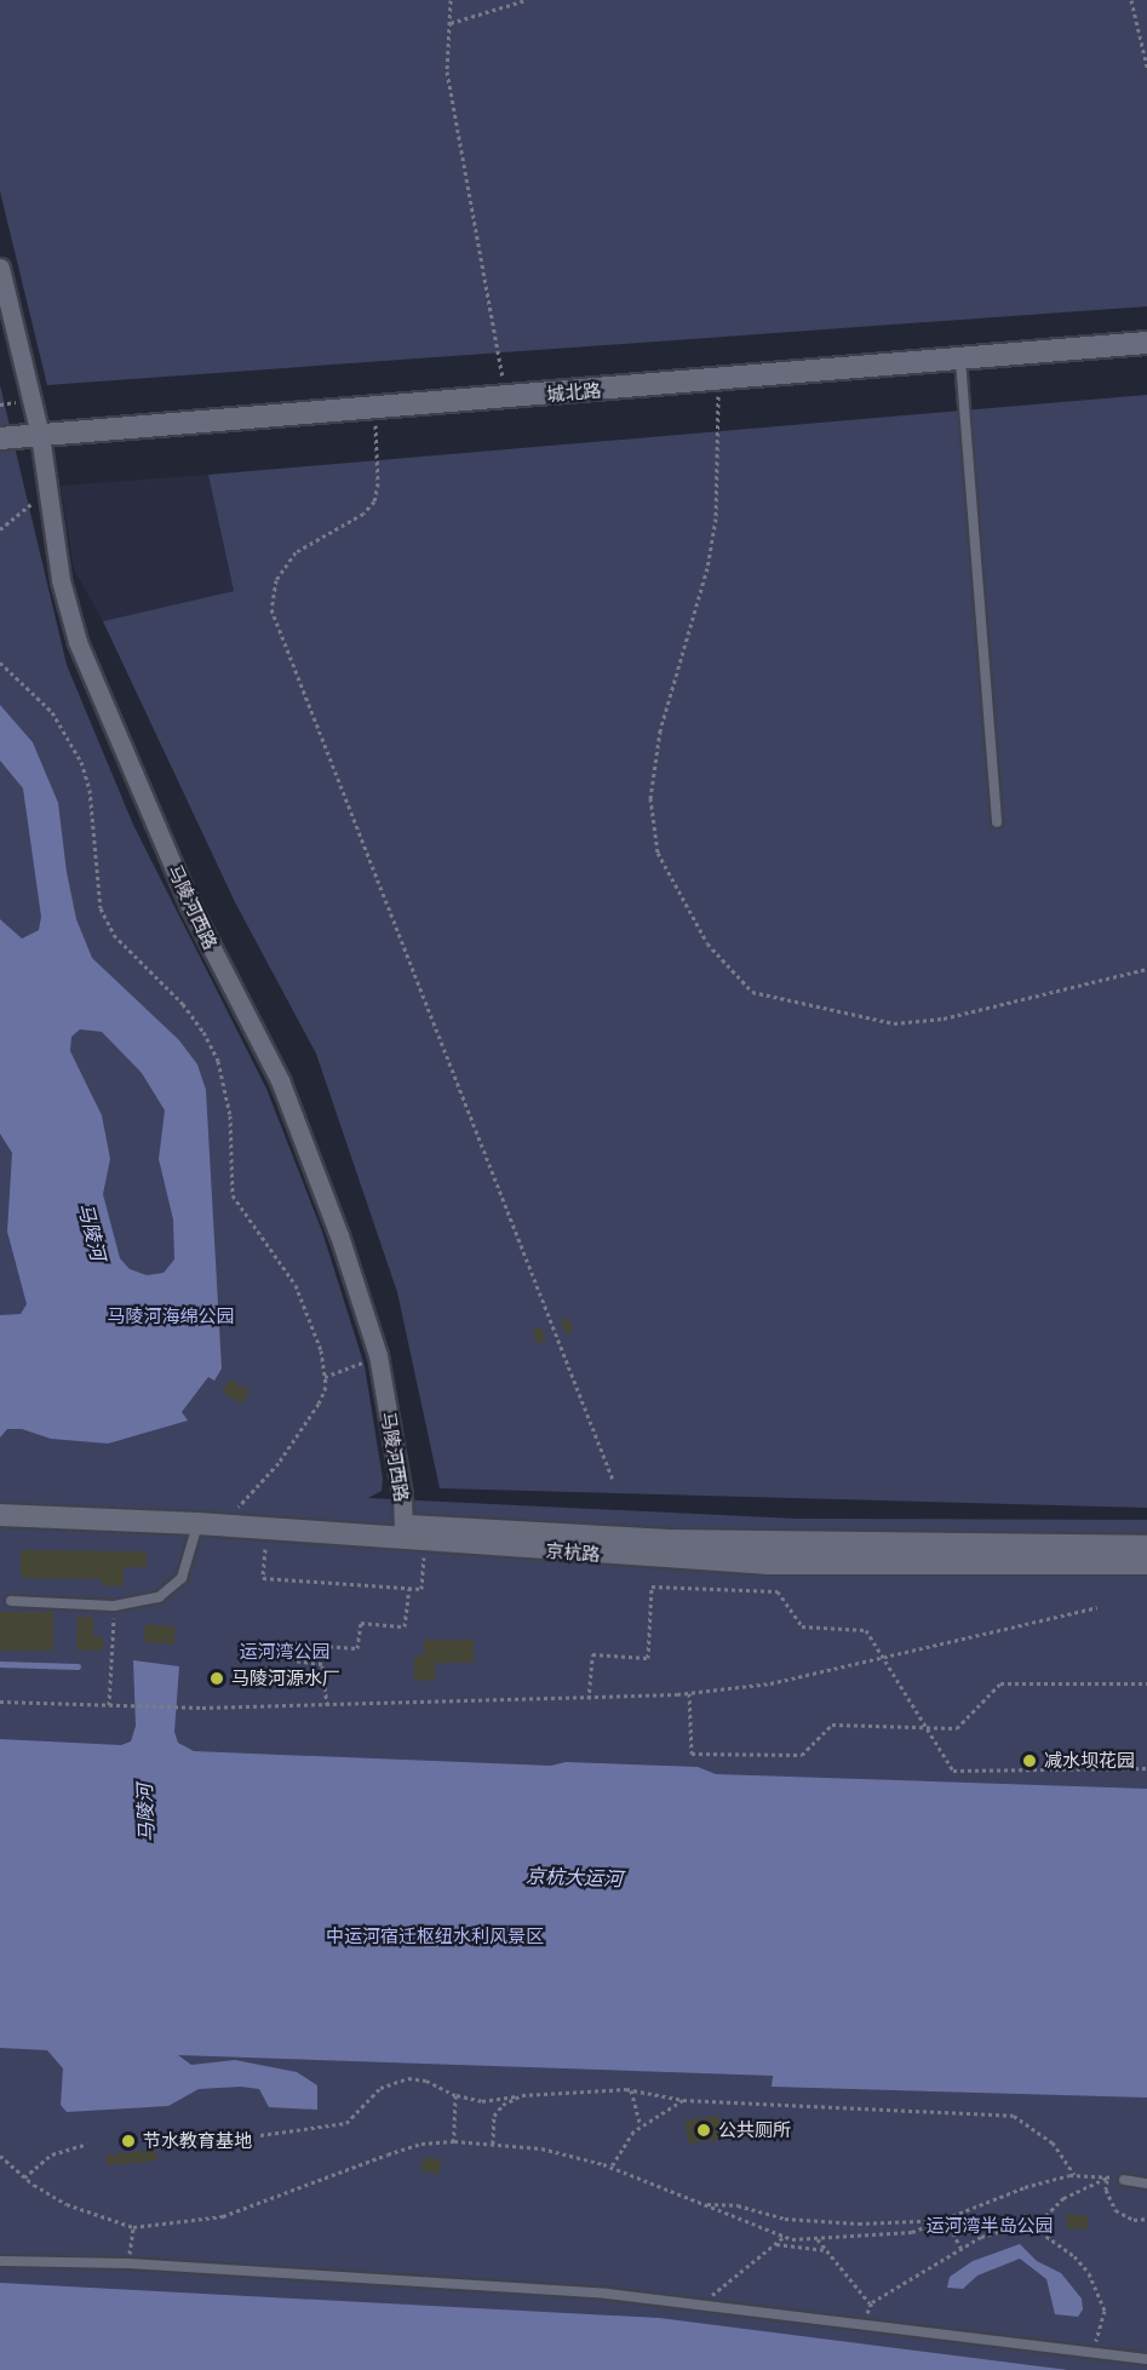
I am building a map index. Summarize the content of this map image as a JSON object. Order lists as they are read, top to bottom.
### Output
{
  "streets": {
    "street": ["城北路", "马陵河西路", "京杭路"]
  },
  "crossings": [
    ["城北路", "马陵河西路"],
    ["马陵河西路", "京杭路"]
  ],
  "water": ["马陵河", "京杭大运河"],
  "parks": [
    "马陵河海绵公园",
    "运河湾公园",
    "中运河宿迁枢纽水利风景区",
    "运河湾半岛公园"
  ],
  "places": [
    "马陵河源水厂",
    "减水坝花园",
    "公共厕所",
    "节水教育基地"
  ]
}
